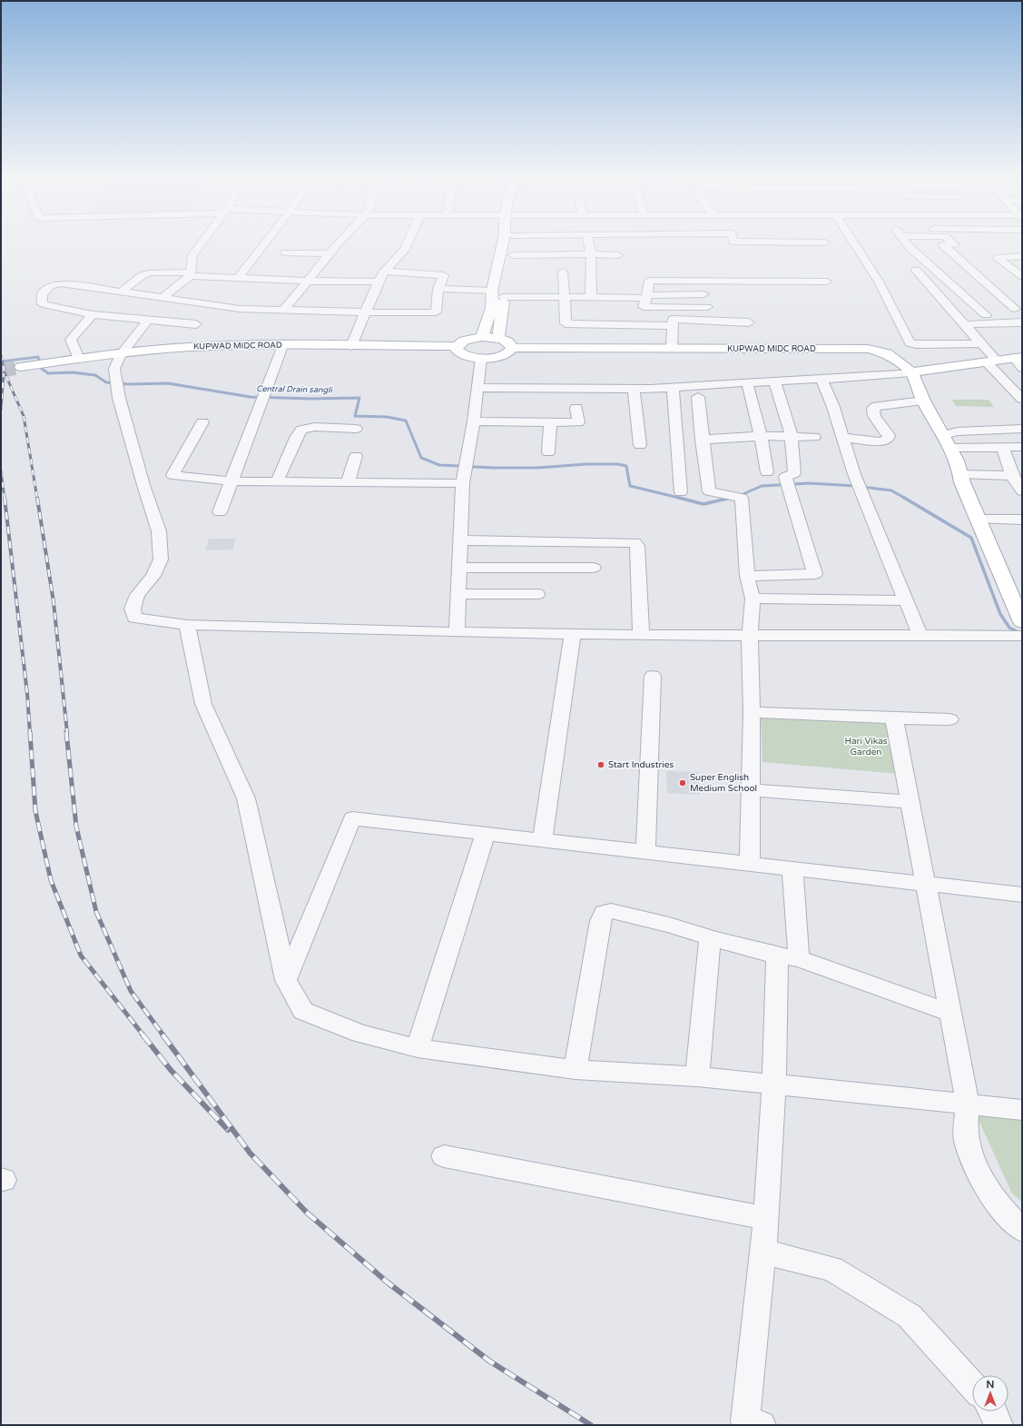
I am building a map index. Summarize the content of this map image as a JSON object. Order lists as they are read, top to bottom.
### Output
{
  "streets": {
    "main road": ["KUPWAD MIDC ROAD"]
  },
  "water": ["Central Drain sangli"],
  "parks": ["Hari Vikas Garden"],
  "places": ["Start Industries", "Super English Medium School"],
  "north": "top"
}
